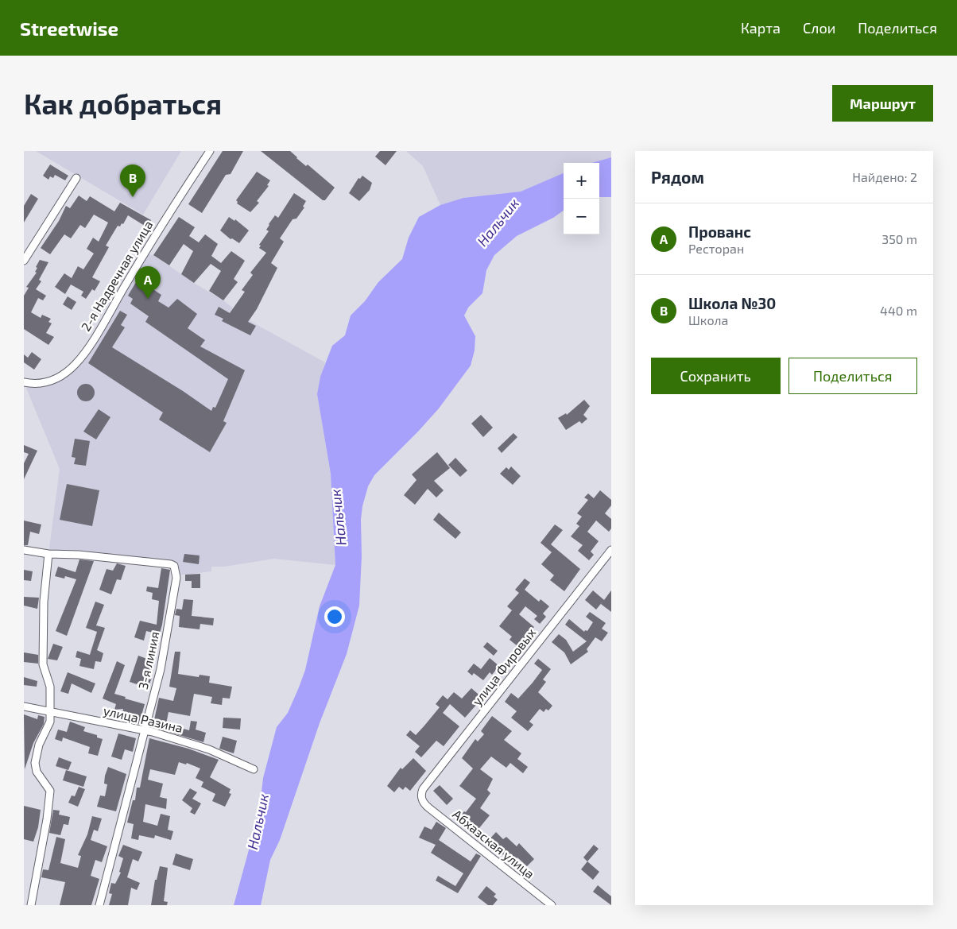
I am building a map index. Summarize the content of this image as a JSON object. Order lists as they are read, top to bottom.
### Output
{
  "streets": {
    "street": [
      "2-я Надречная улица",
      "3-я линия",
      "улица Фировых",
      "улица Разина",
      "Абхазская улица"
    ]
  },
  "crossings": [
    ["3-я линия", "улица Разина"],
    ["улица Фировых", "Абхазская улица"]
  ],
  "water": ["Нальчик"],
  "page": {
    "header": "Streetwise",
    "nav": ["Карта", "Слои", "Поделиться"],
    "buttons": [
      "Маршрут",
      ["Сохранить", "Поделиться"]
    ],
    "title": "Как добраться",
    "heading": ["Рядом", "Найдено: 2"],
    "map_buttons": ["+", "−"],
    "pins": ["B", "A"],
    "list": [
      {
        "mark": "A",
        "name": "Прованс",
        "note": "Ресторан",
        "value": "350 m"
      },
      {
        "mark": "B",
        "name": "Школа №30",
        "note": "Школа",
        "value": "440 m"
      }
    ]
  }
}
